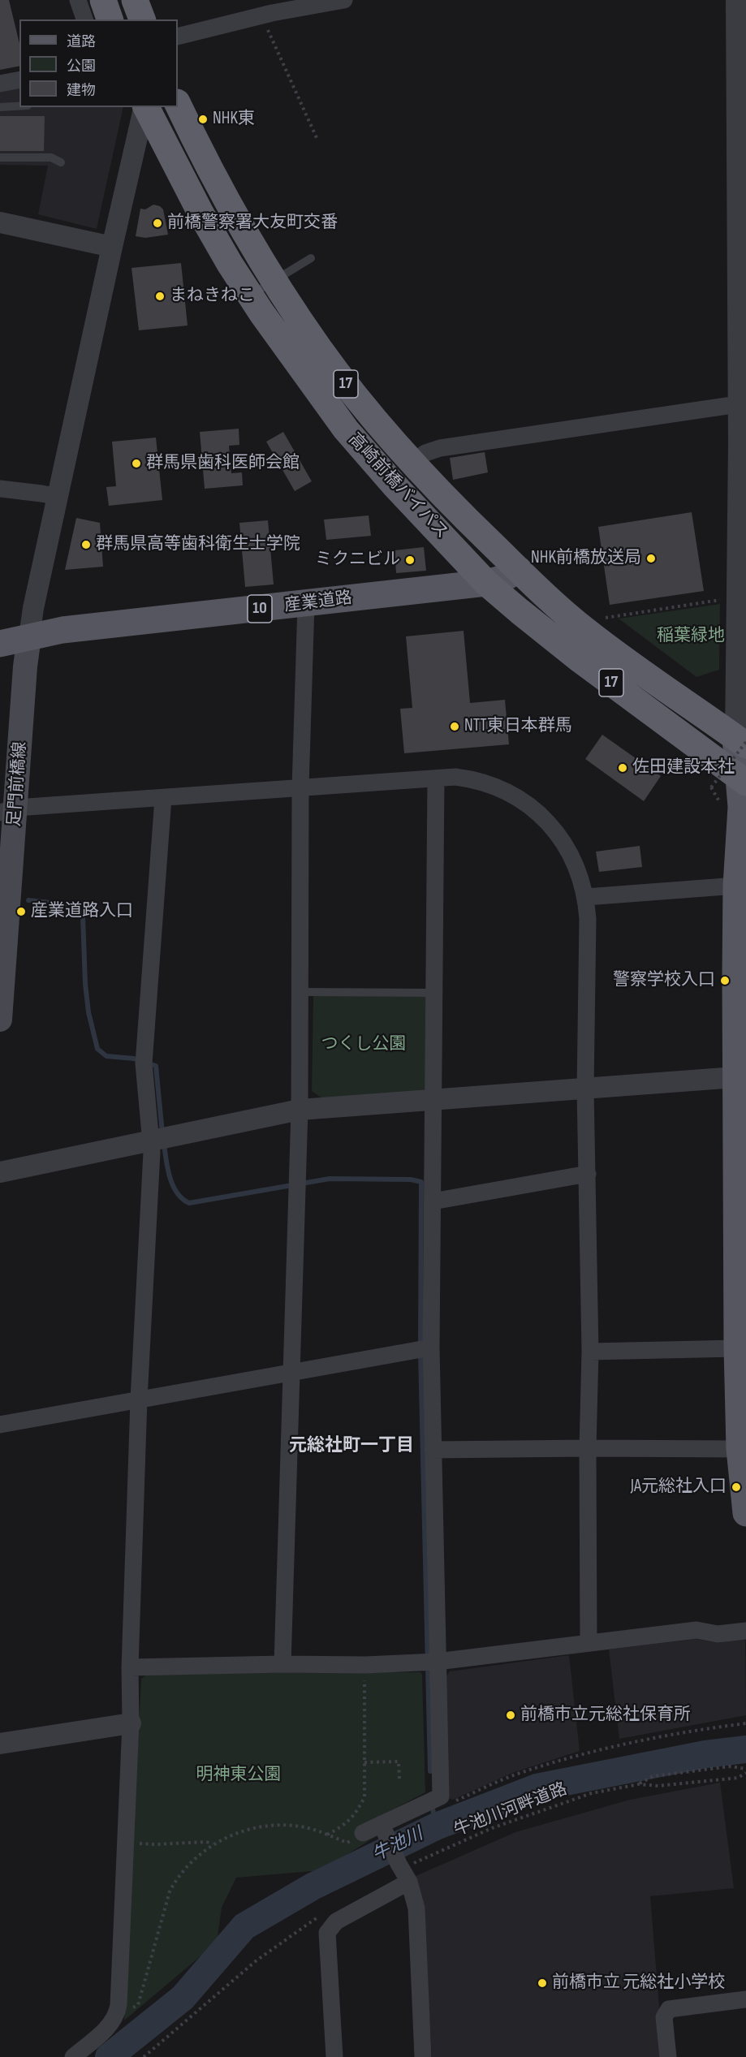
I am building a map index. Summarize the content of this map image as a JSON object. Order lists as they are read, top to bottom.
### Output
{
  "streets": {
    "highway": ["17", "高崎前橋バイパス"],
    "main road": ["産業道路", "10", "足門前橋線"],
    "path": ["牛池川河畔道路"]
  },
  "crossings": [
    ["高崎前橋バイパス", "産業道路"],
    ["産業道路", "足門前橋線"]
  ],
  "districts": ["元総社町一丁目"],
  "water": ["牛池川"],
  "parks": ["稲葉緑地", "つくし公園", "明神東公園"],
  "places": [
    "NHK東",
    "前橋警察署大友町交番",
    "まねきねこ",
    "群馬県歯科医師会館",
    "群馬県高等歯科衛生士学院",
    "NHK前橋放送局",
    "ミクニビル",
    "NTT東日本群馬",
    "佐田建設本社",
    "産業道路入口",
    "警察学校入口",
    "JA元総社入口",
    "前橋市立元総社保育所",
    "前橋市立 元総社小学校"
  ],
  "legend": ["道路", "公園", "建物"]
}
